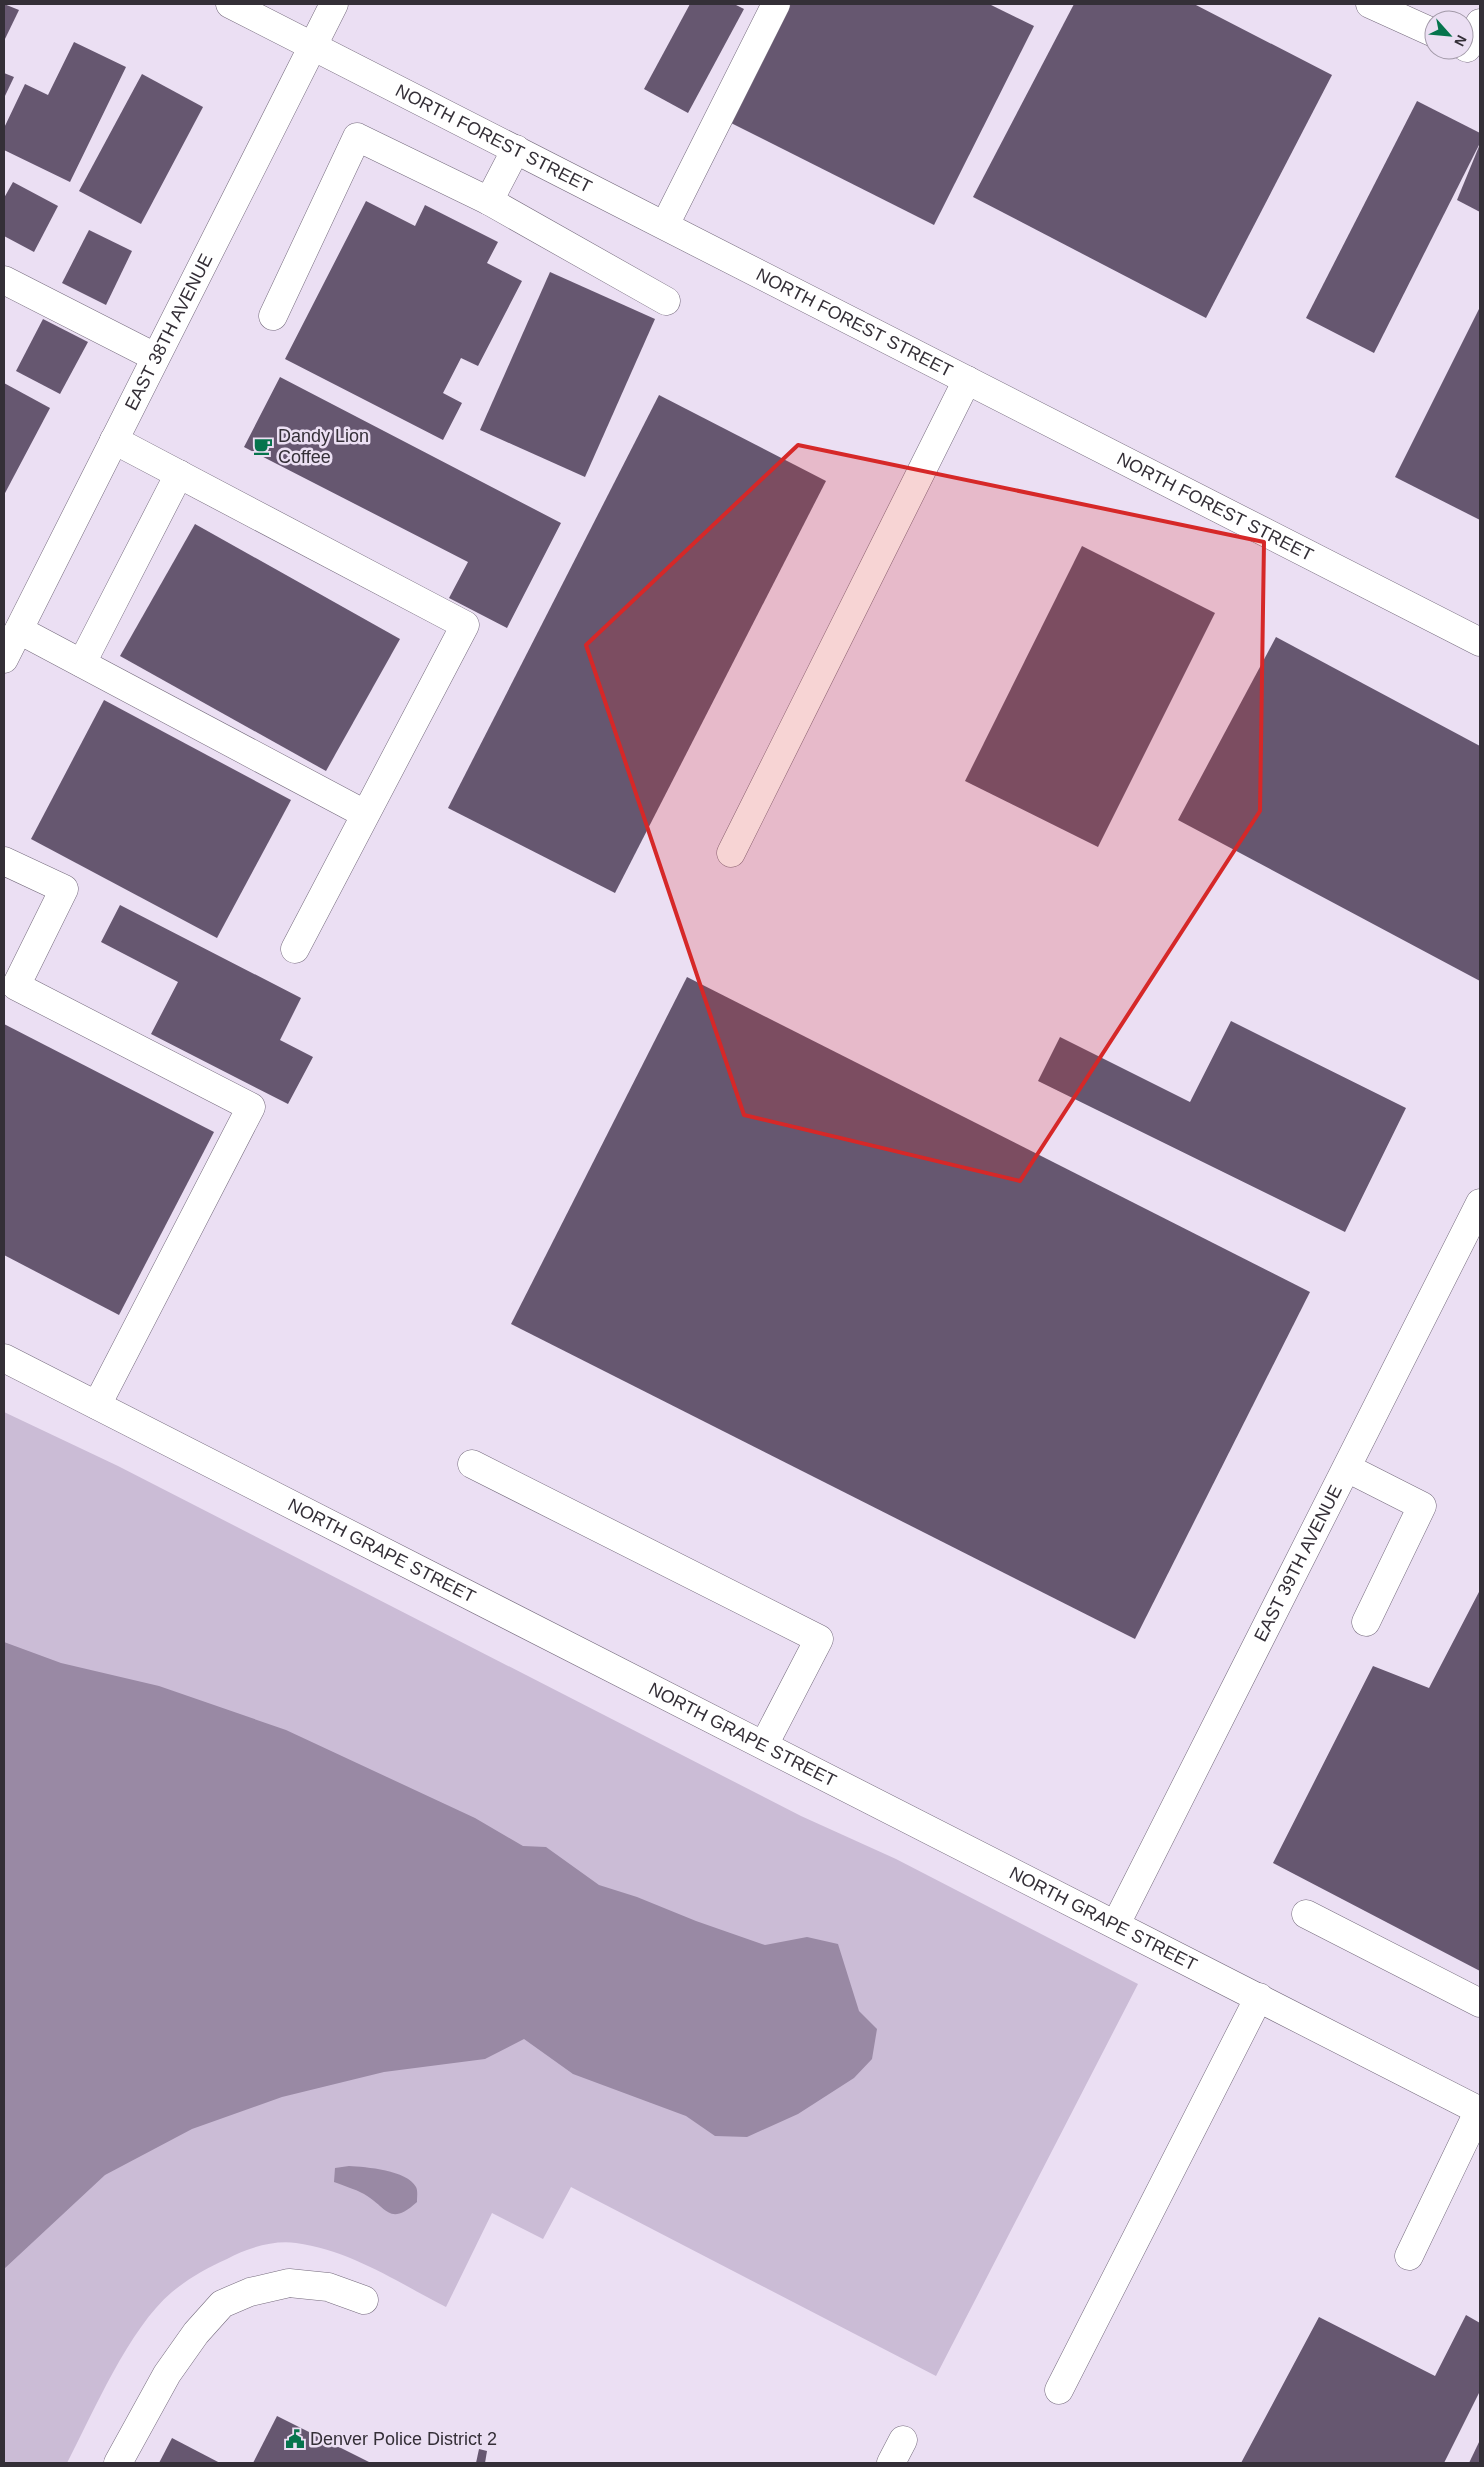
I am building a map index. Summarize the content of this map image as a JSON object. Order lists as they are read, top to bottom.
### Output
{
  "streets": {
    "street": [
      "NORTH FOREST STREET",
      "EAST 38TH AVENUE",
      "NORTH GRAPE STREET",
      "EAST 39TH AVENUE"
    ]
  },
  "crossings": [
    ["NORTH FOREST STREET", "EAST 38TH AVENUE"],
    ["NORTH GRAPE STREET", "EAST 39TH AVENUE"]
  ],
  "places": {
    "cafe": ["Dandy Lion Coffee"],
    "public building": ["Denver Police District 2"]
  },
  "north": "bottom right"
}
